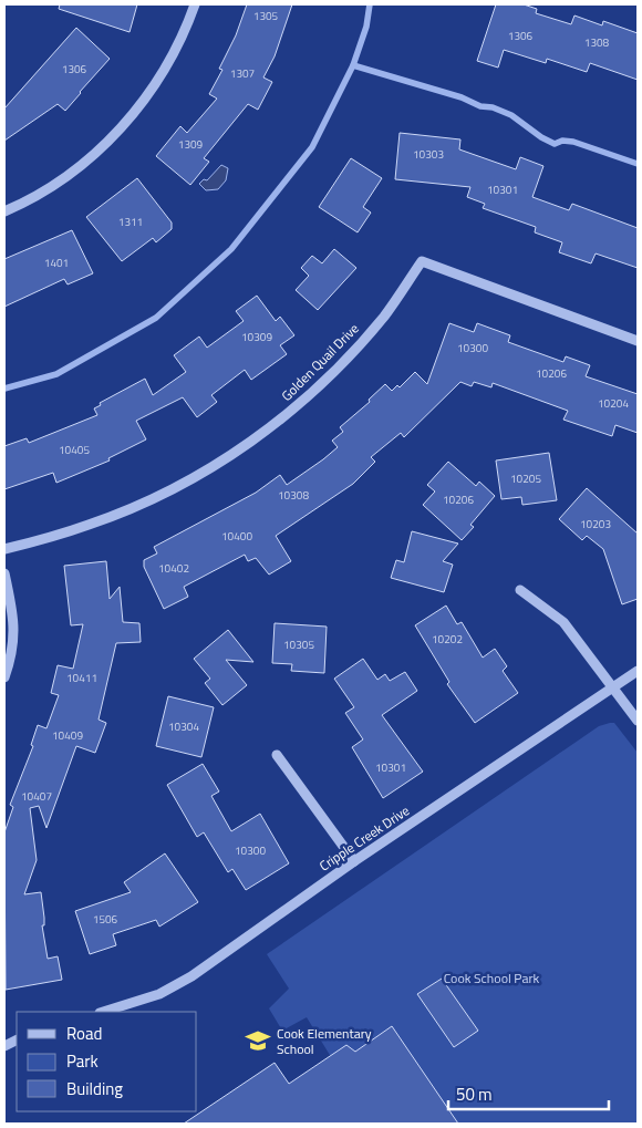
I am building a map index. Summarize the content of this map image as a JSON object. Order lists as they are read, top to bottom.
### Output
{
  "streets": {
    "street": ["Golden Quail Drive", "Cripple Creek Drive"]
  },
  "parks": ["Cook School Park"],
  "places": {
    "school or university": ["Cook Elementary School"]
  },
  "house_numbers": [
    "1305",
    "1306",
    "1308",
    "1306",
    "1307",
    "1309",
    "10303",
    "10301",
    "1311",
    "1401",
    "10309",
    "10300",
    "10206",
    "10204",
    "10405",
    "10205",
    "10308",
    "10206",
    "10203",
    "10400",
    "10402",
    "10202",
    "10305",
    "10411",
    "10304",
    "10409",
    "10301",
    "10407",
    "10300",
    "1506"
  ],
  "legend": ["Road", "Park", "Building"],
  "scale_bar": "50 m"
}
